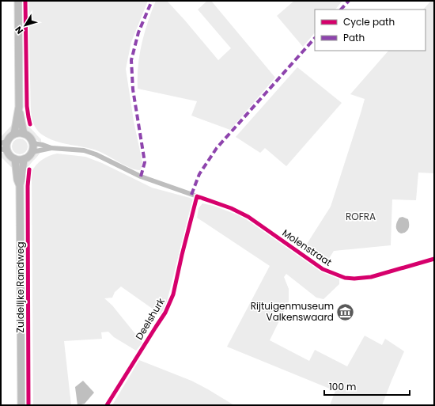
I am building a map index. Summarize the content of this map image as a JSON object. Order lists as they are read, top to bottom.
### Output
{
  "streets": {
    "main road": ["Zuidelijke Randweg"],
    "street": ["Molenstraat", "Deelshurk"]
  },
  "crossings": [
    ["Molenstraat", "Zuidelijke Randweg"],
    ["Molenstraat", "Deelshurk"]
  ],
  "parks": ["ROFRA"],
  "places": {
    "museum": ["Rijtuigenmuseum Valkenswaard"]
  },
  "legend": ["Cycle path", "Path"],
  "scale_bar": "100 m",
  "north": "bottom left"
}
